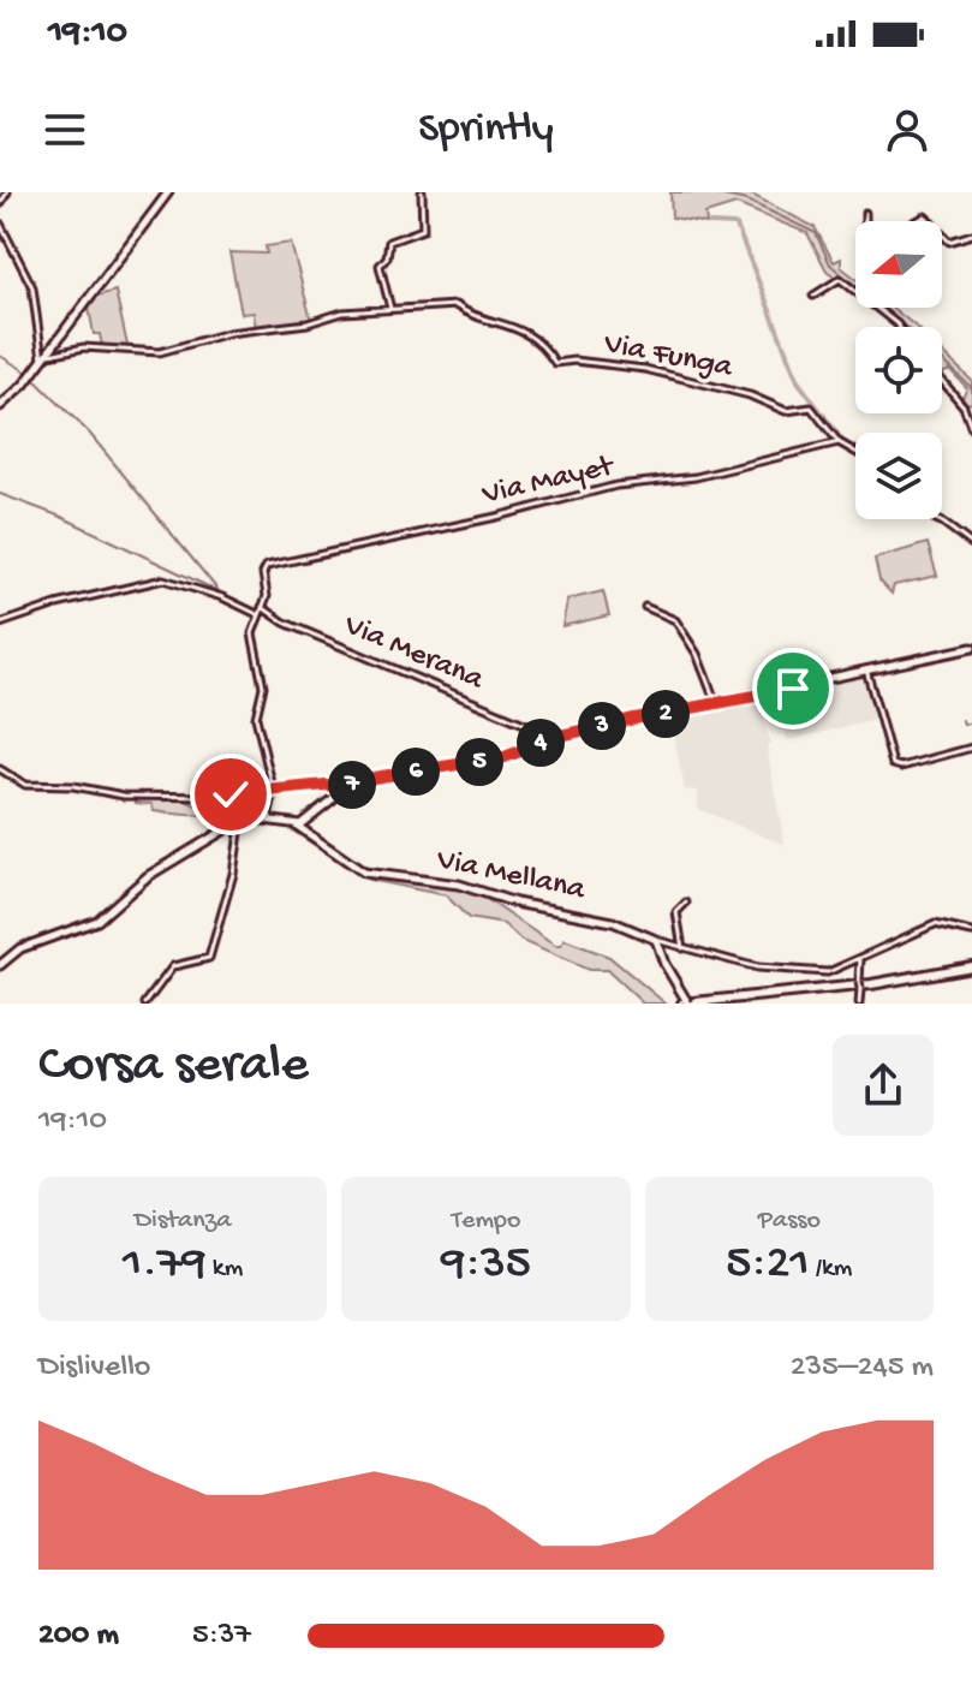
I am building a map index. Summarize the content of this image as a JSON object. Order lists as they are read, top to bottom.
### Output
{
  "streets": {
    "street": [
      "Via Funga",
      "Via Mayet",
      "Via Merana",
      "Via Mellana"
    ]
  },
  "crossings": [
    ["Via Funga", "Via Mayet"],
    ["Via Mayet", "Via Merana"]
  ],
  "north": "left",
  "page": {
    "status": "19:10",
    "header": "Sprintly",
    "pins": [
      "2",
      "3",
      "4",
      "5",
      "6",
      "7"
    ],
    "heading": ["Corsa serale", "19:10"],
    "stats": [
      ["Distanza", "1.79 km"],
      ["Tempo", "9:35"],
      ["Passo", "5:21 /km"]
    ],
    "chart": ["Dislivello", "235–245 m"],
    "list": [
      {
        "name": "200 m",
        "note": "5:37"
      }
    ]
  }
}
